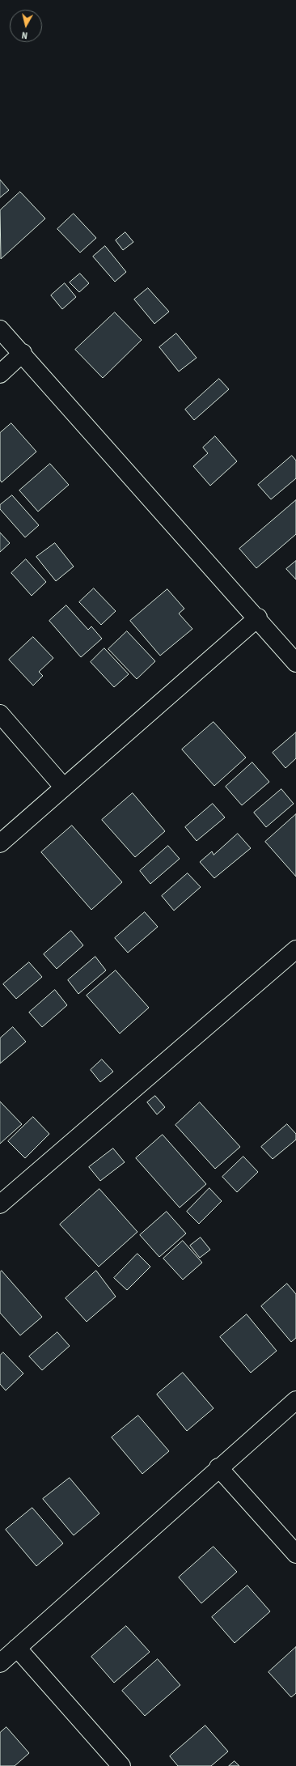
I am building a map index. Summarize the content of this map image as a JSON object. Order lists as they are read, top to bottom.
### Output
{
  "north": "bottom"
}
